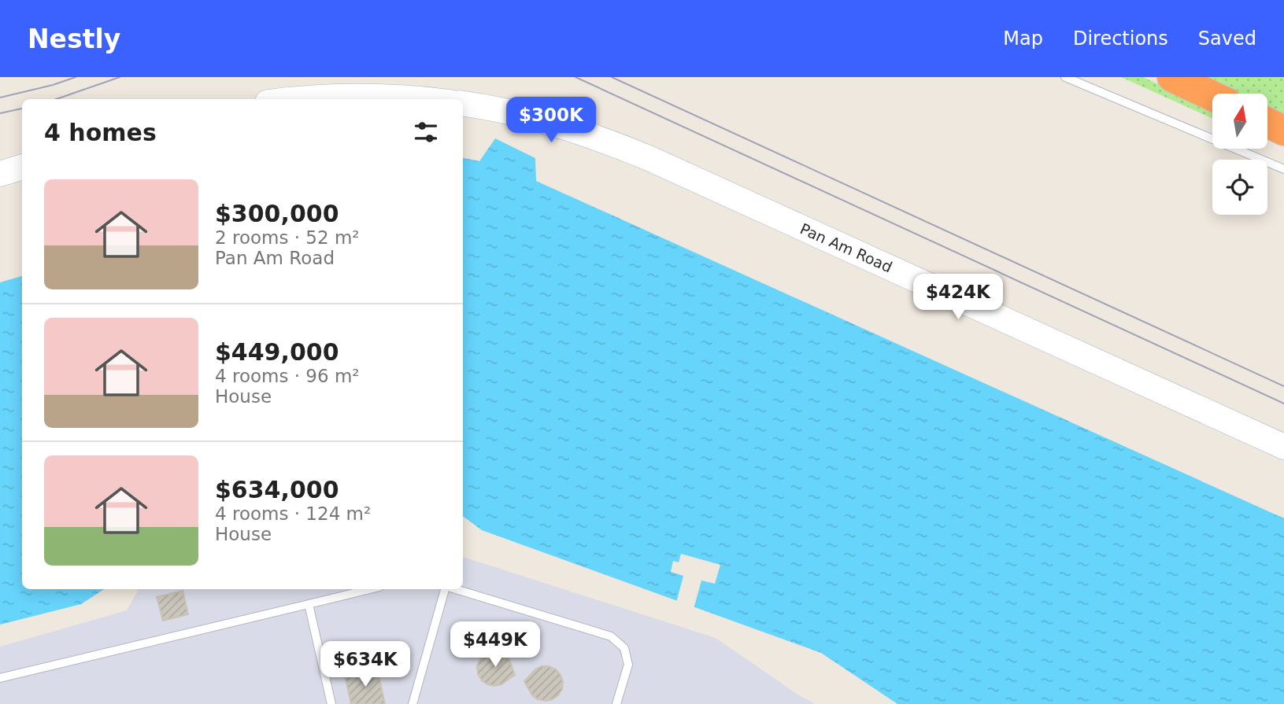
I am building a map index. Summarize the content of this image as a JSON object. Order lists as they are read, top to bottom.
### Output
{
  "streets": {
    "street": ["Pan Am Road"]
  },
  "north": "top",
  "page": {
    "header": "Nestly",
    "nav": ["Map", "Directions", "Saved"],
    "price": [
      "$300K",
      "$424K",
      "$449K",
      "$634K"
    ],
    "heading": "4 homes",
    "list": [
      {
        "name": "$300,000",
        "note": "2 rooms · 52 m² · Pan Am Road"
      },
      {
        "name": "$449,000",
        "note": "4 rooms · 96 m² · House"
      },
      {
        "name": "$634,000",
        "note": "4 rooms · 124 m² · House"
      }
    ]
  }
}
